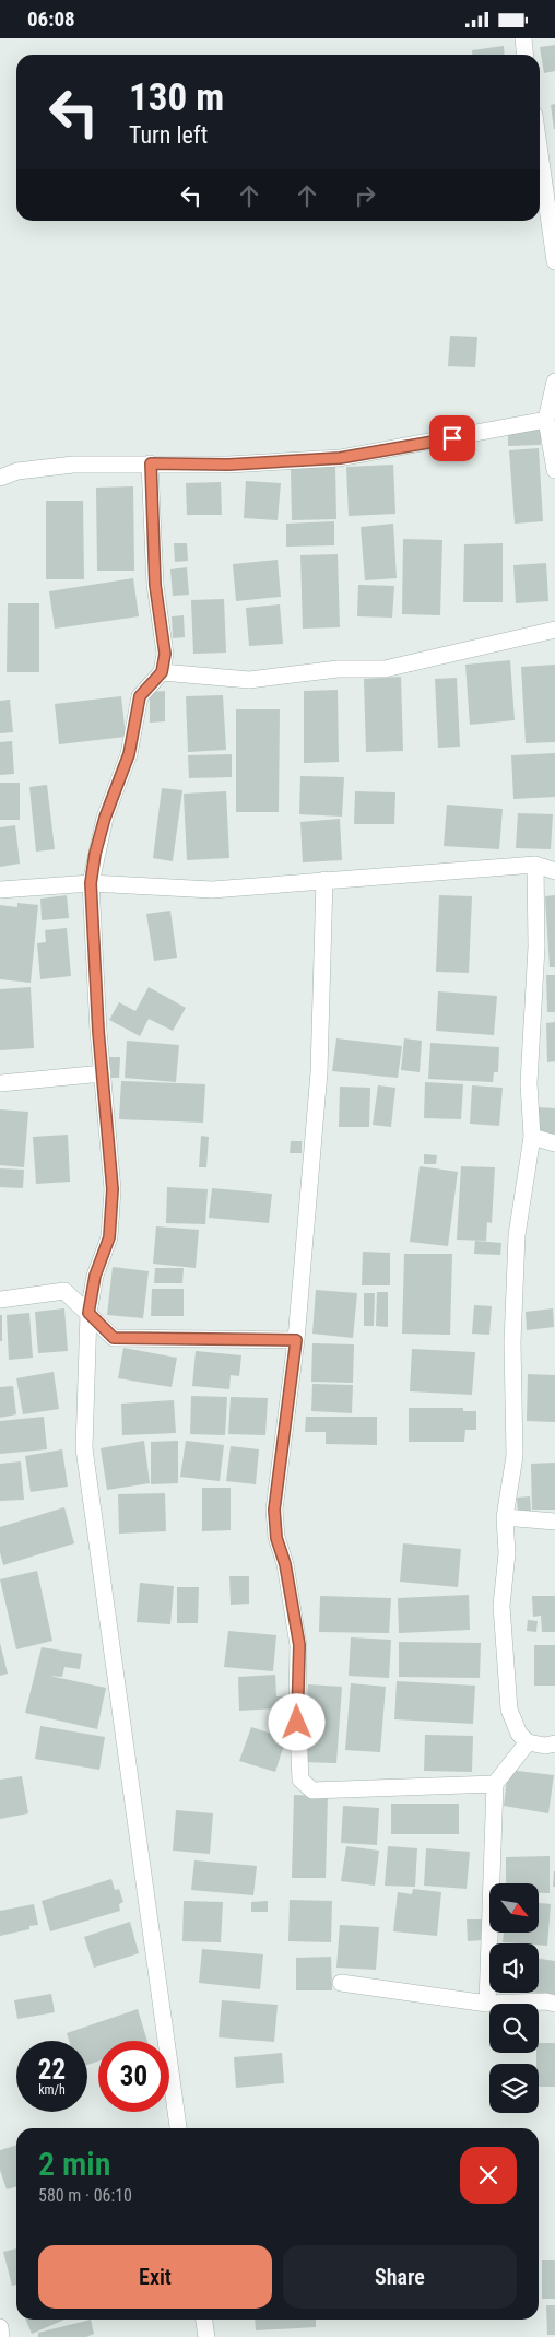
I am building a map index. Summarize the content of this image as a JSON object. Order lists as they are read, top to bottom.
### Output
{
  "north": "bottom right",
  "page": {
    "status": "06:08",
    "turn": ["130 m", "Turn left"],
    "speed": "22 km/h",
    "limit": "30",
    "heading": ["2 min", "580 m · 06:10"],
    "buttons": ["Exit", "Share"]
  }
}
